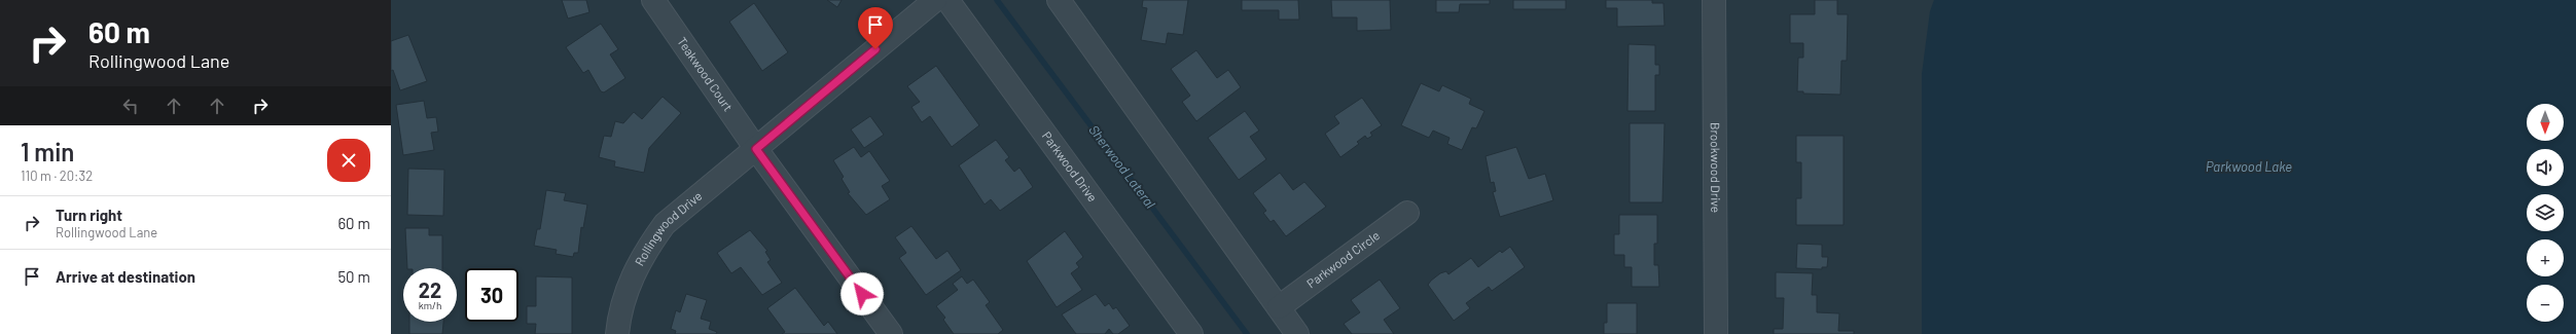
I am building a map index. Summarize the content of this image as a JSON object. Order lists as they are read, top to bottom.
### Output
{
  "streets": {
    "street": [
      "Teakwood Court",
      "Parkwood Drive",
      "Brookwood Drive",
      "Rollingwood Drive",
      "Parkwood Circle"
    ]
  },
  "crossings": [
    ["Teakwood Court", "Rollingwood Drive"]
  ],
  "water": ["Sherwood Lateral", "Parkwood Lake"],
  "north": "bottom",
  "page": {
    "turn": ["60 m", "Rollingwood Lane"],
    "map_buttons": ["+", "−"],
    "heading": ["1 min", "110 m · 20:32"],
    "list": [
      {
        "name": "Turn right",
        "note": "Rollingwood Lane",
        "value": "60 m"
      },
      {
        "name": "Arrive at destination",
        "value": "50 m"
      }
    ],
    "speed": "22 km/h",
    "limit": "30"
  }
}
